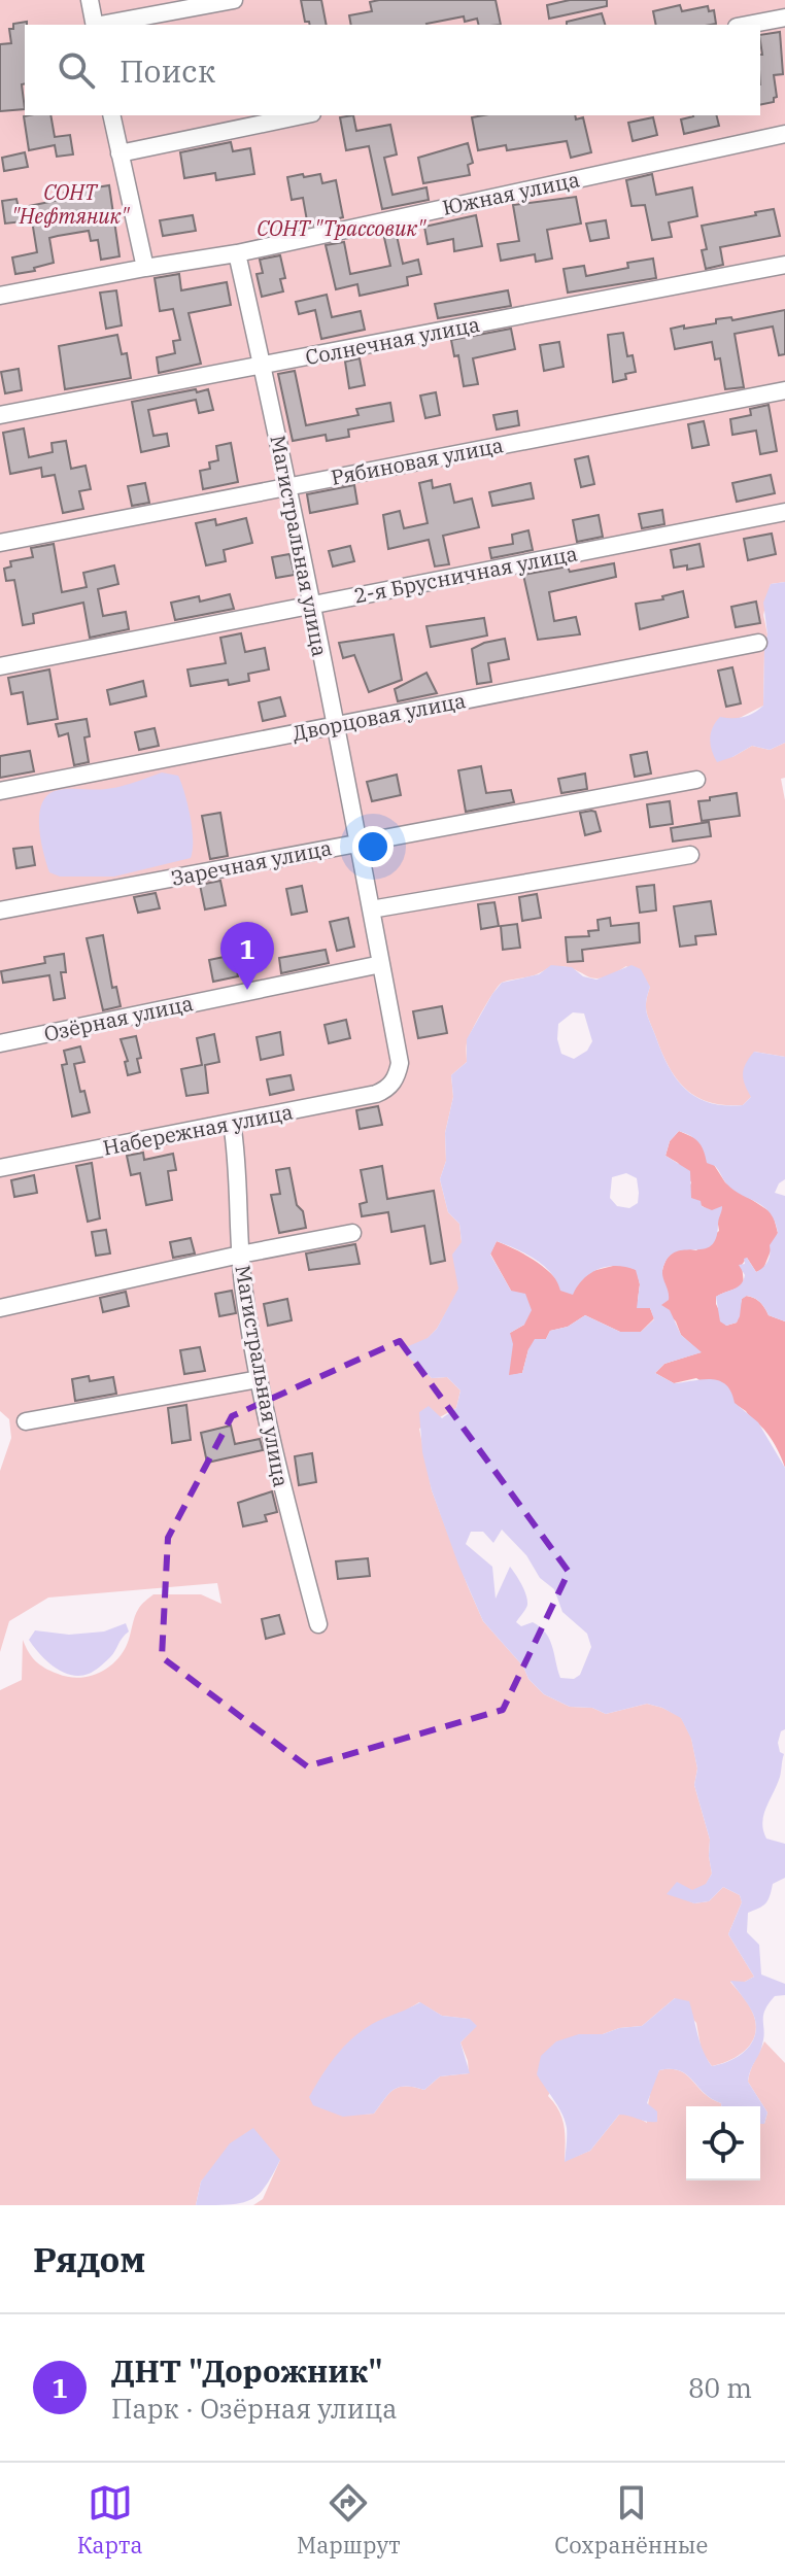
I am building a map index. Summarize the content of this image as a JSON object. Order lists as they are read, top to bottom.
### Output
{
  "streets": {
    "street": [
      "Южная улица",
      "Солнечная улица",
      "Рябиновая улица",
      "Магистральная улица",
      "2-я Брусничная улица",
      "Дворцовая улица",
      "Заречная улица",
      "Озёрная улица",
      "Набережная улица"
    ]
  },
  "crossings": [
    ["Южная улица", "Магистральная улица"],
    ["Солнечная улица", "Магистральная улица"],
    ["Рябиновая улица", "Магистральная улица"],
    ["Магистральная улица", "2-я Брусничная улица"],
    ["Магистральная улица", "Дворцовая улица"],
    ["Магистральная улица", "Заречная улица"],
    ["Магистральная улица", "Озёрная улица"],
    ["Магистральная улица", "Набережная улица"]
  ],
  "parks": ["СОНТ \"Нефтяник\"", "СОНТ \"Трассовик\""],
  "page": {
    "search": "Поиск",
    "pins": "1",
    "heading": "Рядом",
    "list": [
      {
        "mark": "1",
        "name": "ДНТ \"Дорожник\"",
        "note": "Парк · Озёрная улица",
        "value": "80 m"
      }
    ],
    "nav": ["Карта", "Маршрут", "Сохранённые"]
  }
}
